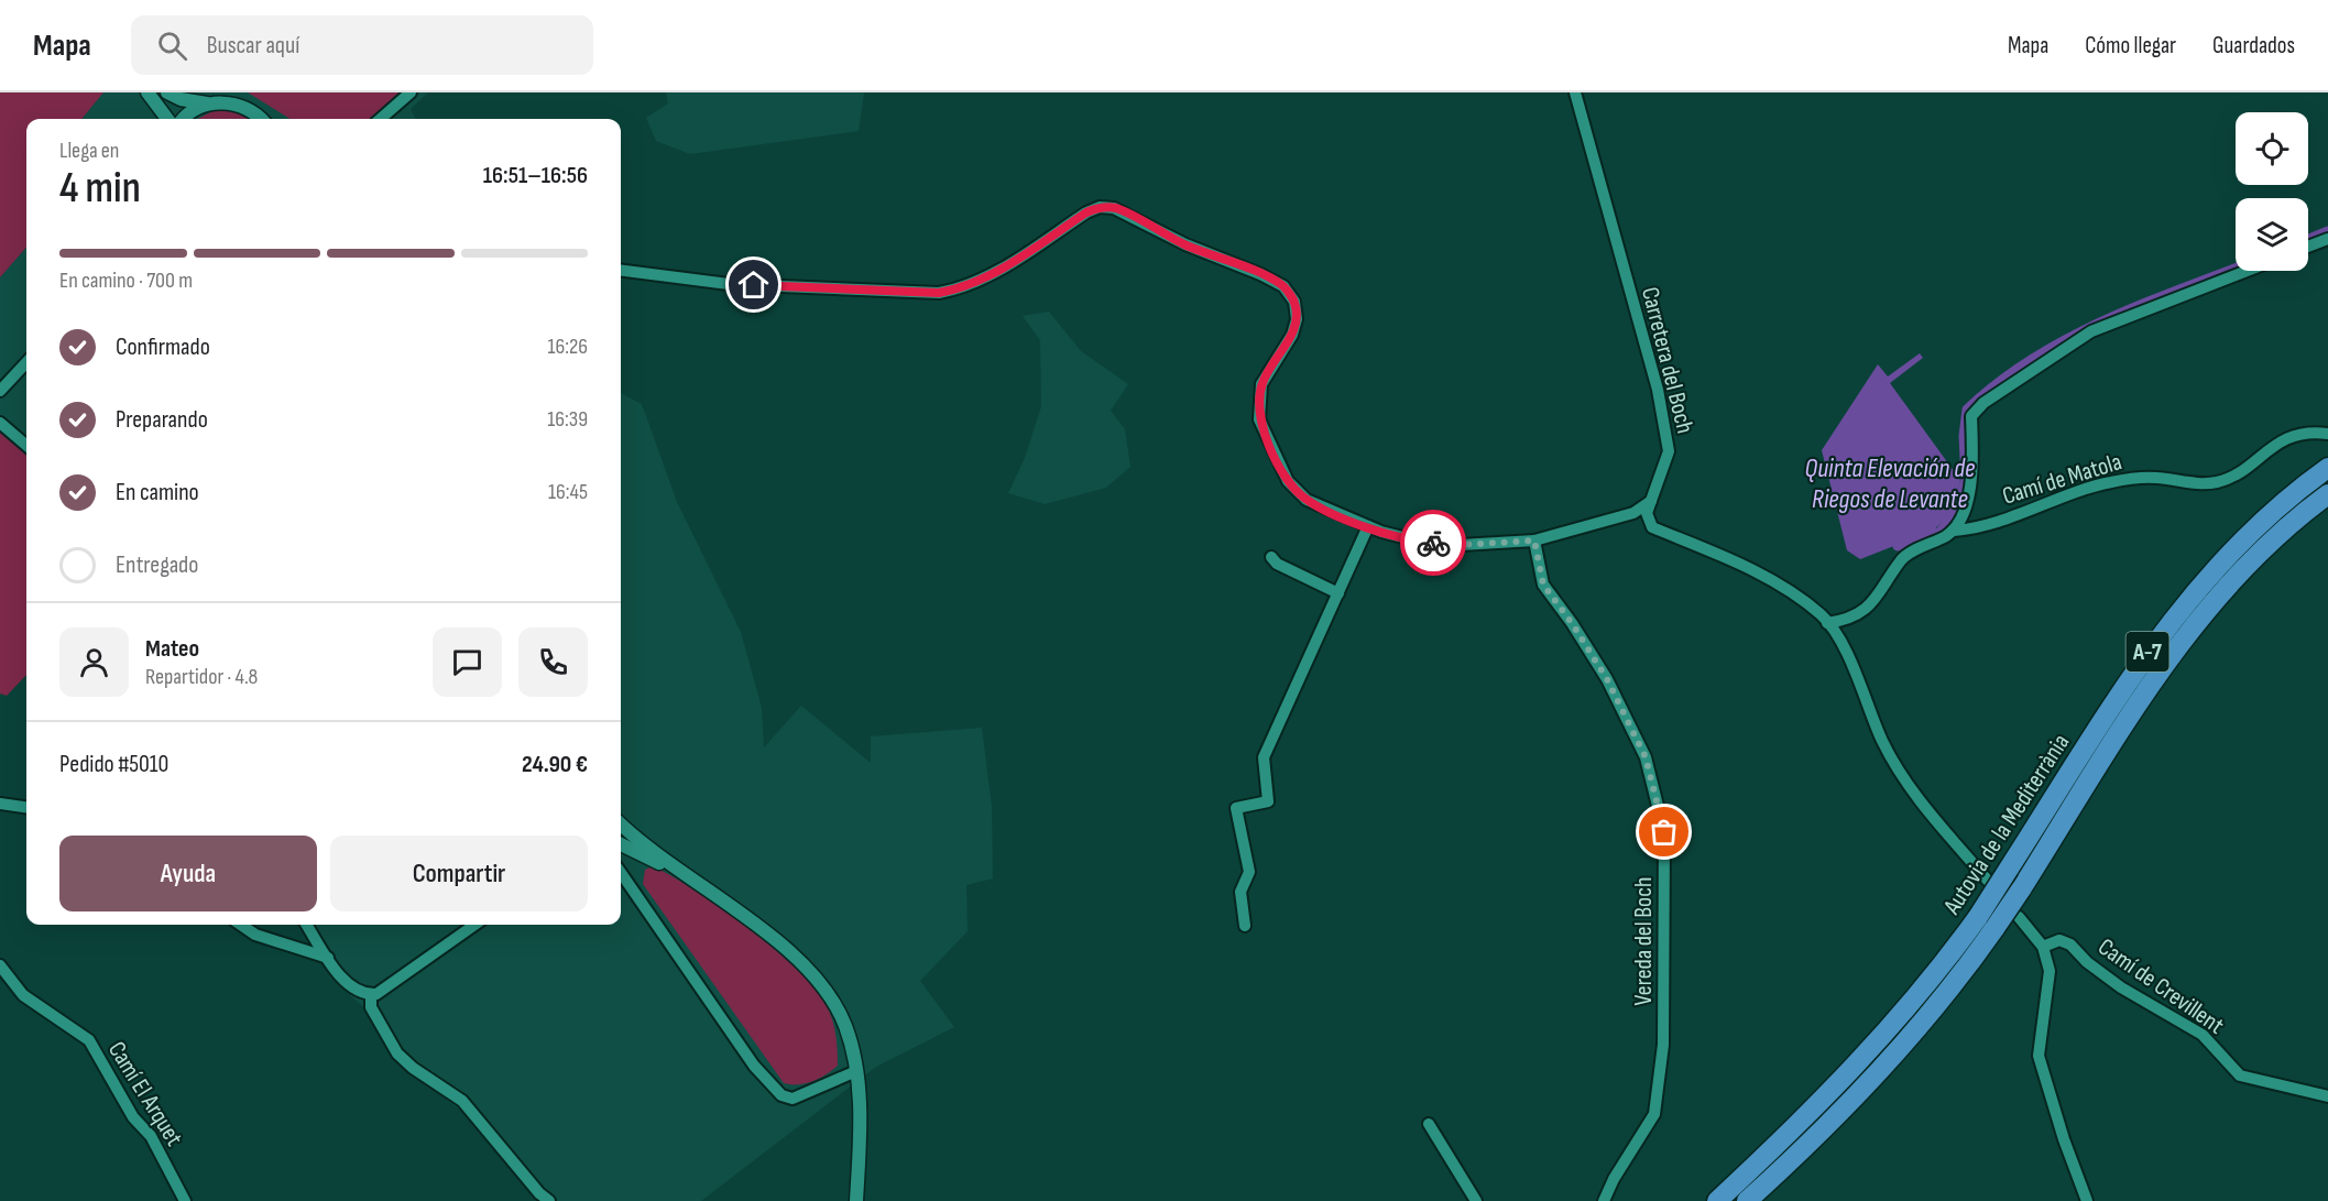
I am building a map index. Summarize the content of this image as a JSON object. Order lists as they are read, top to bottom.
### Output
{
  "streets": {
    "highway": ["A-7", "Autovia de la Mediterrània"],
    "street": [
      "Carretera del Boch",
      "Camí de Matola",
      "Vereda del Boch",
      "Camí de Crevillent",
      "Camí El Arquet"
    ]
  },
  "water": ["Quinta Elevación de Riegos de Levante"],
  "page": {
    "header": "Mapa",
    "search": "Buscar aquí",
    "nav": ["Mapa", "Cómo llegar", "Guardados"],
    "heading": ["4 min", "Llega en", "16:51–16:56"],
    "panel": [
      "Mateo",
      "Repartidor · 4.8",
      "Pedido #5010",
      "24.90 €"
    ],
    "bar": "En camino · 700 m",
    "list": [
      ["Confirmado", "16:26"],
      ["Preparando", "16:39"],
      ["En camino", "16:45"],
      "Entregado"
    ],
    "buttons": ["Ayuda", "Compartir"]
  }
}
